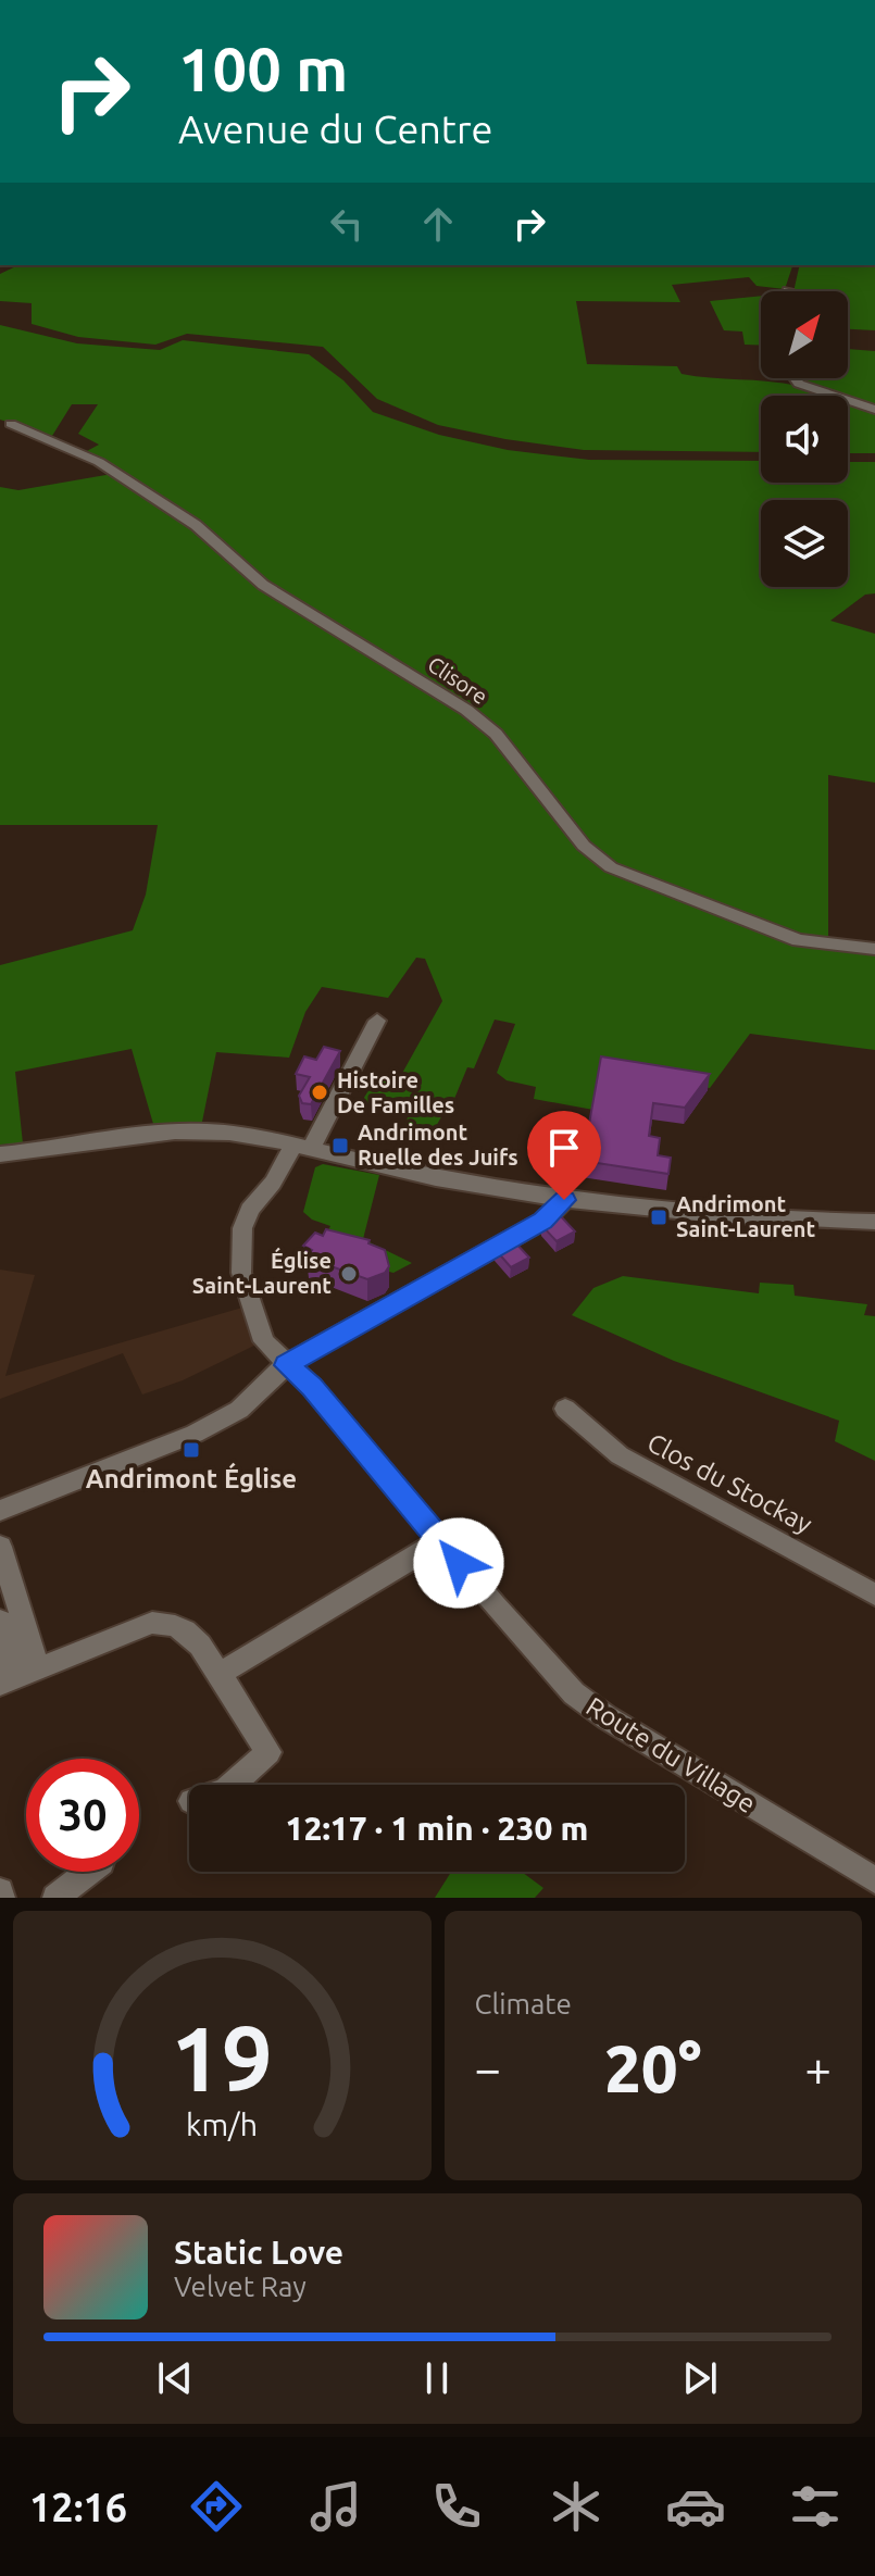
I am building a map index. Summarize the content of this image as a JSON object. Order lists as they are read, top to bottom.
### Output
{
  "streets": {
    "street": ["Clisore", "Clos du Stockay", "Route du Village"]
  },
  "places": {
    "other": ["Histoire De Familles", "Église Saint-Laurent"],
    "transit": ["Andrimont Ruelle des Juifs", "Andrimont Saint-Laurent", "Andrimont Église"]
  },
  "north": "top right",
  "page": {
    "turn": ["100 m", "Avenue du Centre"],
    "limit": "30",
    "trip": "12:17 · 1 min · 230 m",
    "tile": "Climate",
    "heat": ["−", "20°", "+"],
    "song": ["Static Love", "Velvet Ray"],
    "tabs": "12:16",
    "gauge": ["19", "km/h"]
  }
}
